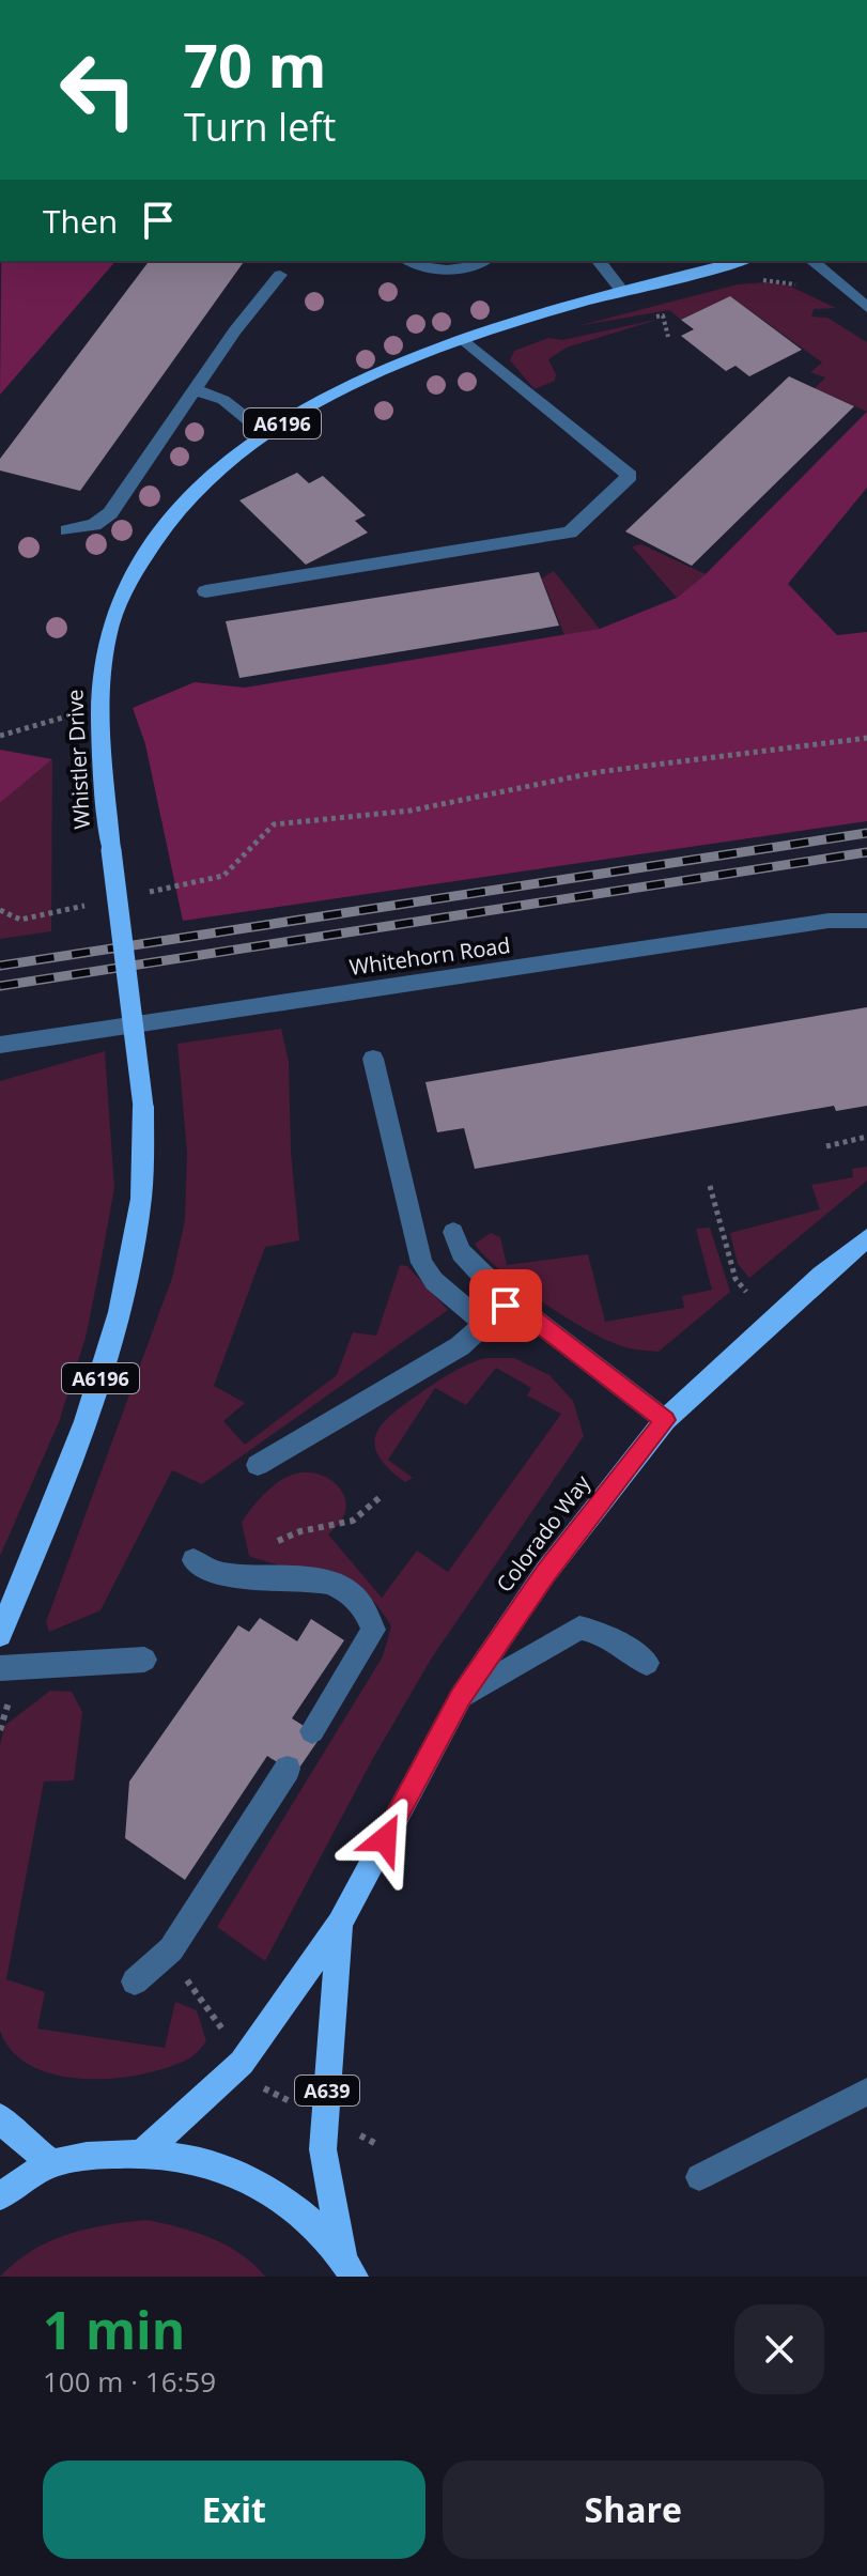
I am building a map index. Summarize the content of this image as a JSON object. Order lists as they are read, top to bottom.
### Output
{
  "streets": {
    "main road": [
      "A6196",
      "Whistler Drive",
      "Colorado Way",
      "A639"
    ],
    "street": ["Whitehorn Road"]
  },
  "crossings": [
    ["Colorado Way", "A639"]
  ],
  "page": {
    "turn": ["70 m", "Turn left"],
    "then": "Then",
    "heading": ["1 min", "100 m · 16:59"],
    "buttons": ["Exit", "Share"]
  }
}
